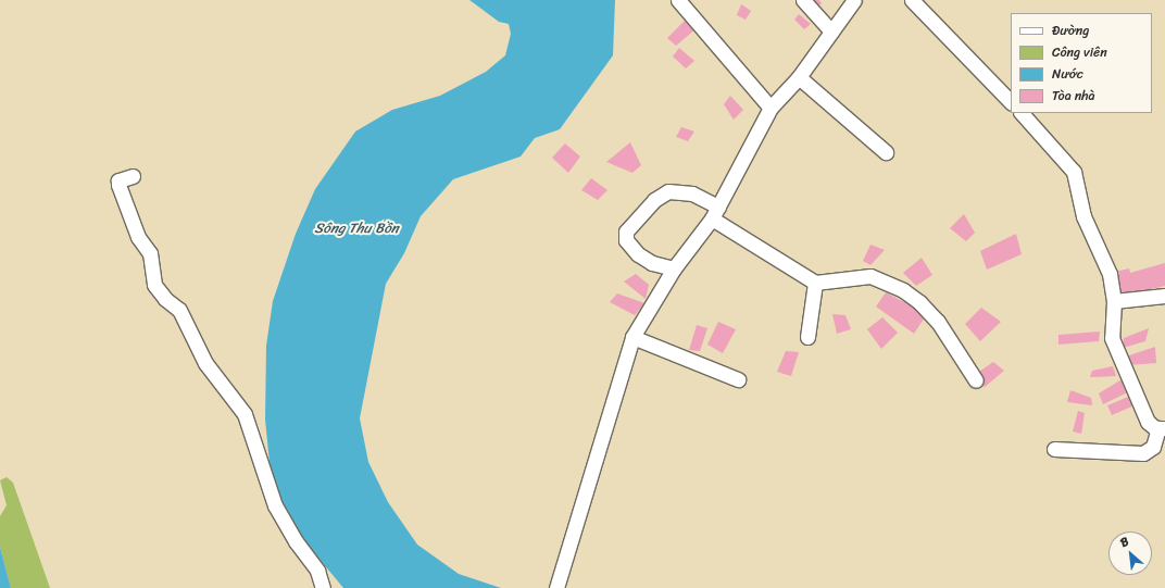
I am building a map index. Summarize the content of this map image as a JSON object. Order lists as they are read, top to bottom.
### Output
{
  "water": ["Sông Thu Bồn"],
  "legend": [
    "Đường",
    "Công viên",
    "Nước",
    "Tòa nhà"
  ],
  "north": "top left"
}
